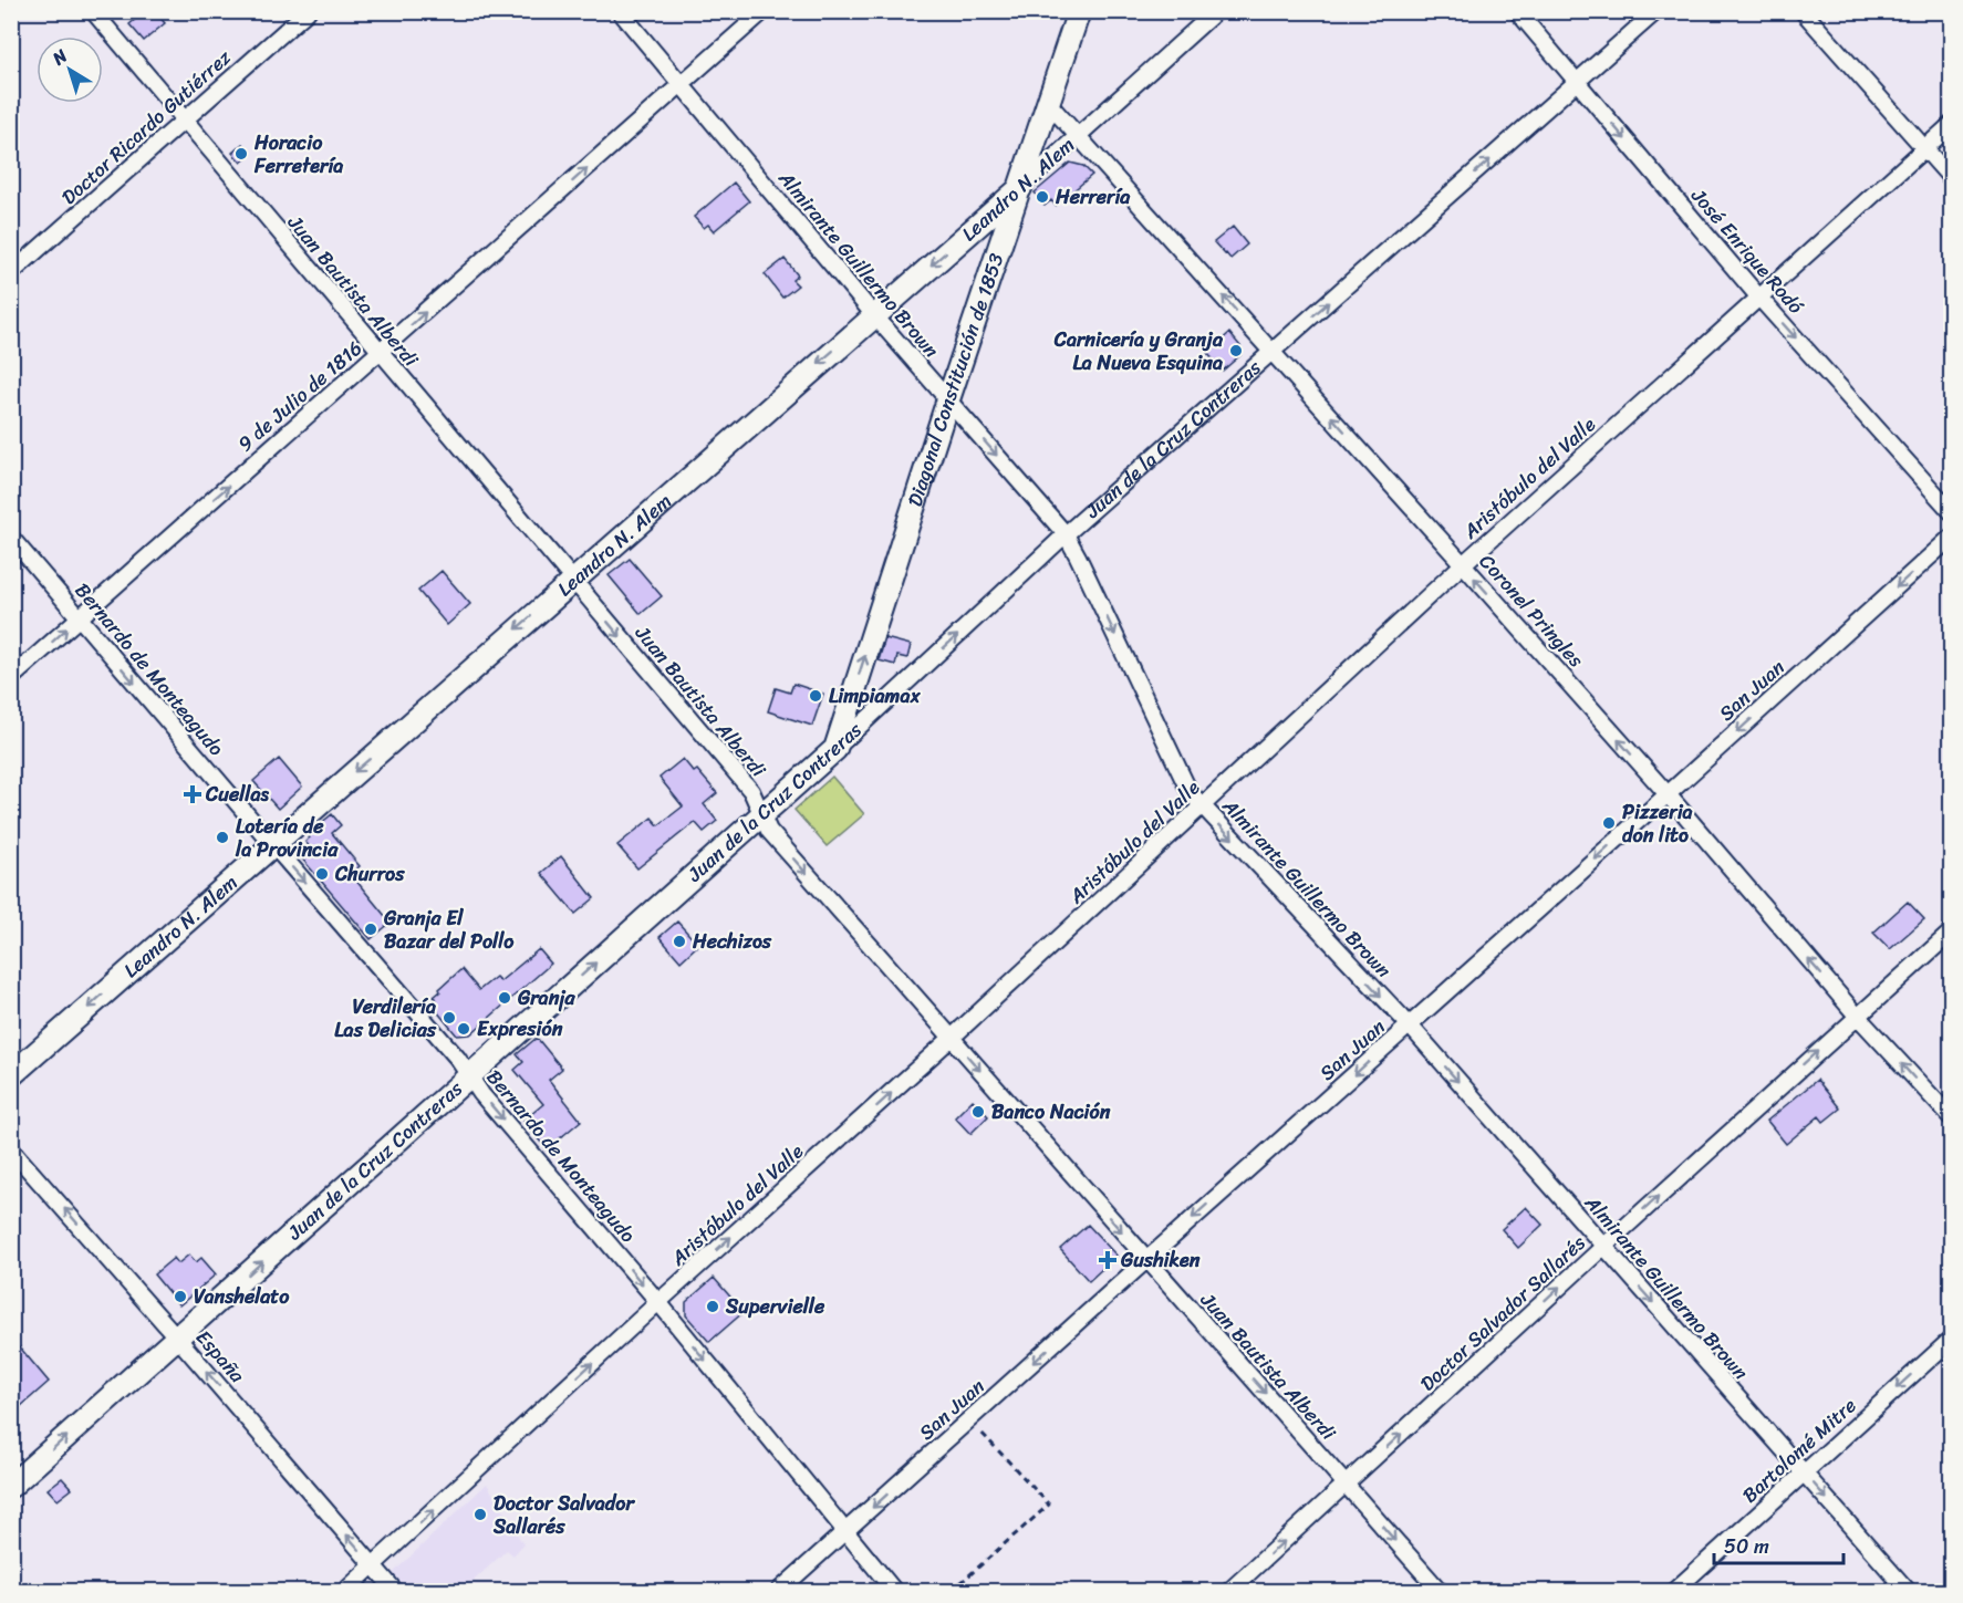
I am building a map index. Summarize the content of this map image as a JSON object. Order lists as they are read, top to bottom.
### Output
{
  "streets": {
    "main road": ["Leandro N. Alem", "Diagonal Constitución de 1853", "Juan de la Cruz Contreras"],
    "street": [
      "Doctor Ricardo Gutiérrez",
      "José Enrique Rodó",
      "Almirante Guillermo Brown",
      "Juan Bautista Alberdi",
      "9 de Julio de 1816",
      "Aristóbulo del Valle",
      "Coronel Pringles",
      "Bernardo de Monteagudo",
      "San Juan",
      "Doctor Salvador Sallarés",
      "España",
      "Bartolomé Mitre"
    ]
  },
  "crossings": [
    ["Doctor Ricardo Gutiérrez", "Juan Bautista Alberdi"],
    ["Leandro N. Alem", "Almirante Guillermo Brown"],
    ["Leandro N. Alem", "Juan Bautista Alberdi"],
    ["Leandro N. Alem", "Diagonal Constitución de 1853"],
    ["Leandro N. Alem", "Coronel Pringles"],
    ["Leandro N. Alem", "Bernardo de Monteagudo"],
    ["José Enrique Rodó", "Juan de la Cruz Contreras"],
    ["José Enrique Rodó", "Aristóbulo del Valle"],
    ["Almirante Guillermo Brown", "Diagonal Constitución de 1853"],
    ["Almirante Guillermo Brown", "9 de Julio de 1816"],
    ["Almirante Guillermo Brown", "Juan de la Cruz Contreras"],
    ["Almirante Guillermo Brown", "Aristóbulo del Valle"],
    ["Almirante Guillermo Brown", "San Juan"],
    ["Almirante Guillermo Brown", "Doctor Salvador Sallarés"],
    ["Almirante Guillermo Brown", "Bartolomé Mitre"],
    ["Juan Bautista Alberdi", "9 de Julio de 1816"],
    ["Juan Bautista Alberdi", "Juan de la Cruz Contreras"],
    ["Juan Bautista Alberdi", "Aristóbulo del Valle"],
    ["Juan Bautista Alberdi", "San Juan"],
    ["Juan Bautista Alberdi", "Doctor Salvador Sallarés"],
    ["Diagonal Constitución de 1853", "Juan de la Cruz Contreras"],
    ["Diagonal Constitución de 1853", "Coronel Pringles"],
    ["9 de Julio de 1816", "Bernardo de Monteagudo"],
    ["Juan de la Cruz Contreras", "Coronel Pringles"],
    ["Juan de la Cruz Contreras", "Bernardo de Monteagudo"],
    ["Juan de la Cruz Contreras", "España"],
    ["Aristóbulo del Valle", "Coronel Pringles"],
    ["Aristóbulo del Valle", "Bernardo de Monteagudo"],
    ["Aristóbulo del Valle", "España"],
    ["Coronel Pringles", "San Juan"],
    ["Coronel Pringles", "Doctor Salvador Sallarés"],
    ["Bernardo de Monteagudo", "San Juan"]
  ],
  "one_way": [
    "Leandro N. Alem",
    "José Enrique Rodó",
    "Almirante Guillermo Brown",
    "Juan Bautista Alberdi",
    "Diagonal Constitución de 1853",
    "9 de Julio de 1816",
    "Juan de la Cruz Contreras",
    "Aristóbulo del Valle",
    "Coronel Pringles",
    "Bernardo de Monteagudo",
    "San Juan",
    "Doctor Salvador Sallarés",
    "España",
    "Bartolomé Mitre"
  ],
  "places": {
    "other": [
      "Horacio Ferretería",
      "Herrería",
      "Carnicería y Granja La Nueva Esquina",
      "Limpiamax",
      "Pizzeria don lito",
      "Lotería de la Provincia",
      "Churros",
      "Granja El Bazar del Pollo",
      "Hechizos",
      "Granja",
      "Verdilería Las Delicias",
      "Expresión",
      "Banco Nación",
      "Vanshelato",
      "Supervielle",
      "Doctor Salvador Sallarés"
    ],
    "health": ["Cuellas", "Gushiken"]
  },
  "scale_bar": "50 m",
  "north": "top left"
}
